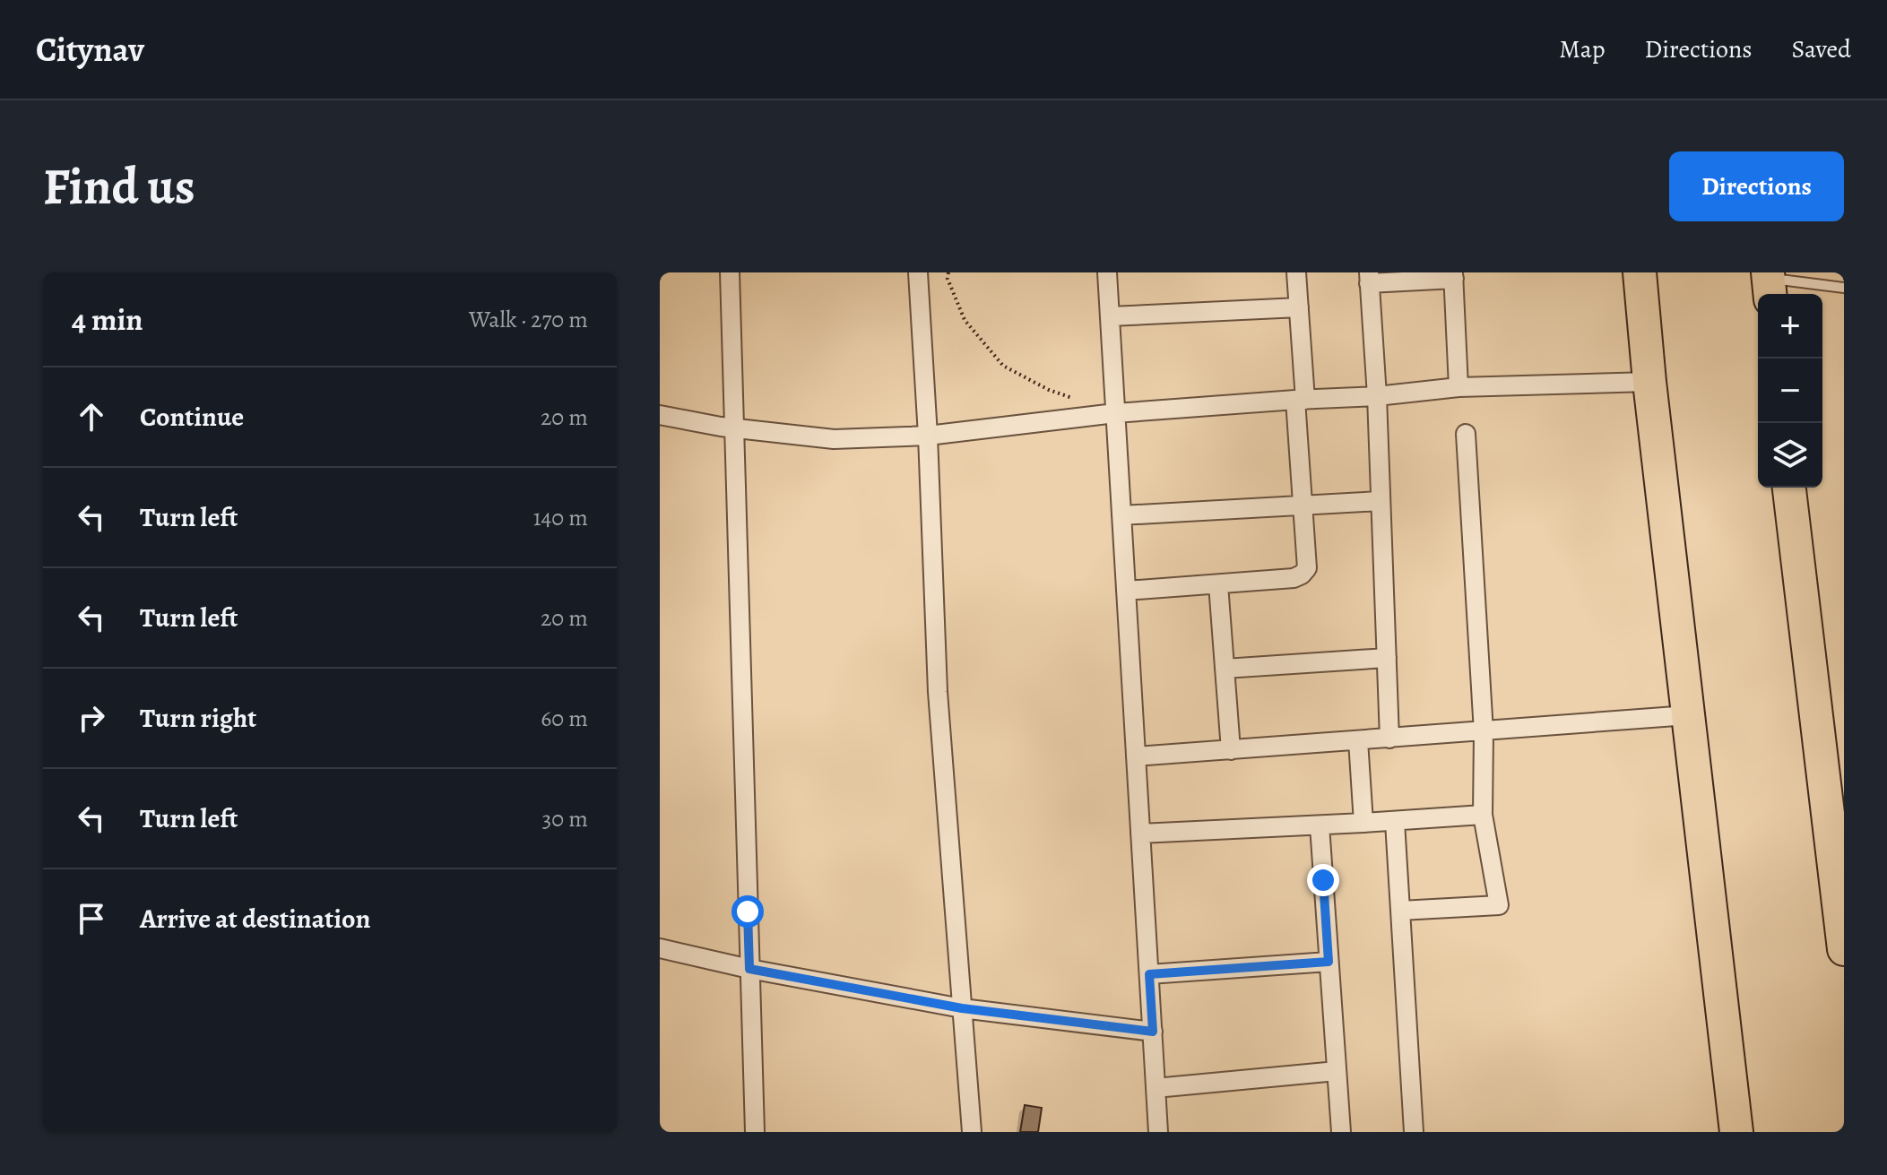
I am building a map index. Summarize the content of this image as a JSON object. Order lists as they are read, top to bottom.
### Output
{
  "page": {
    "header": "Citynav",
    "nav": ["Map", "Directions", "Saved"],
    "buttons": "Directions",
    "title": "Find us",
    "heading": ["4 min", "Walk · 270 m"],
    "map_buttons": ["+", "−"],
    "list": [
      ["Continue", "20 m"],
      ["Turn left", "140 m"],
      ["Turn left", "20 m"],
      ["Turn right", "60 m"],
      ["Turn left", "30 m"],
      "Arrive at destination"
    ]
  }
}
